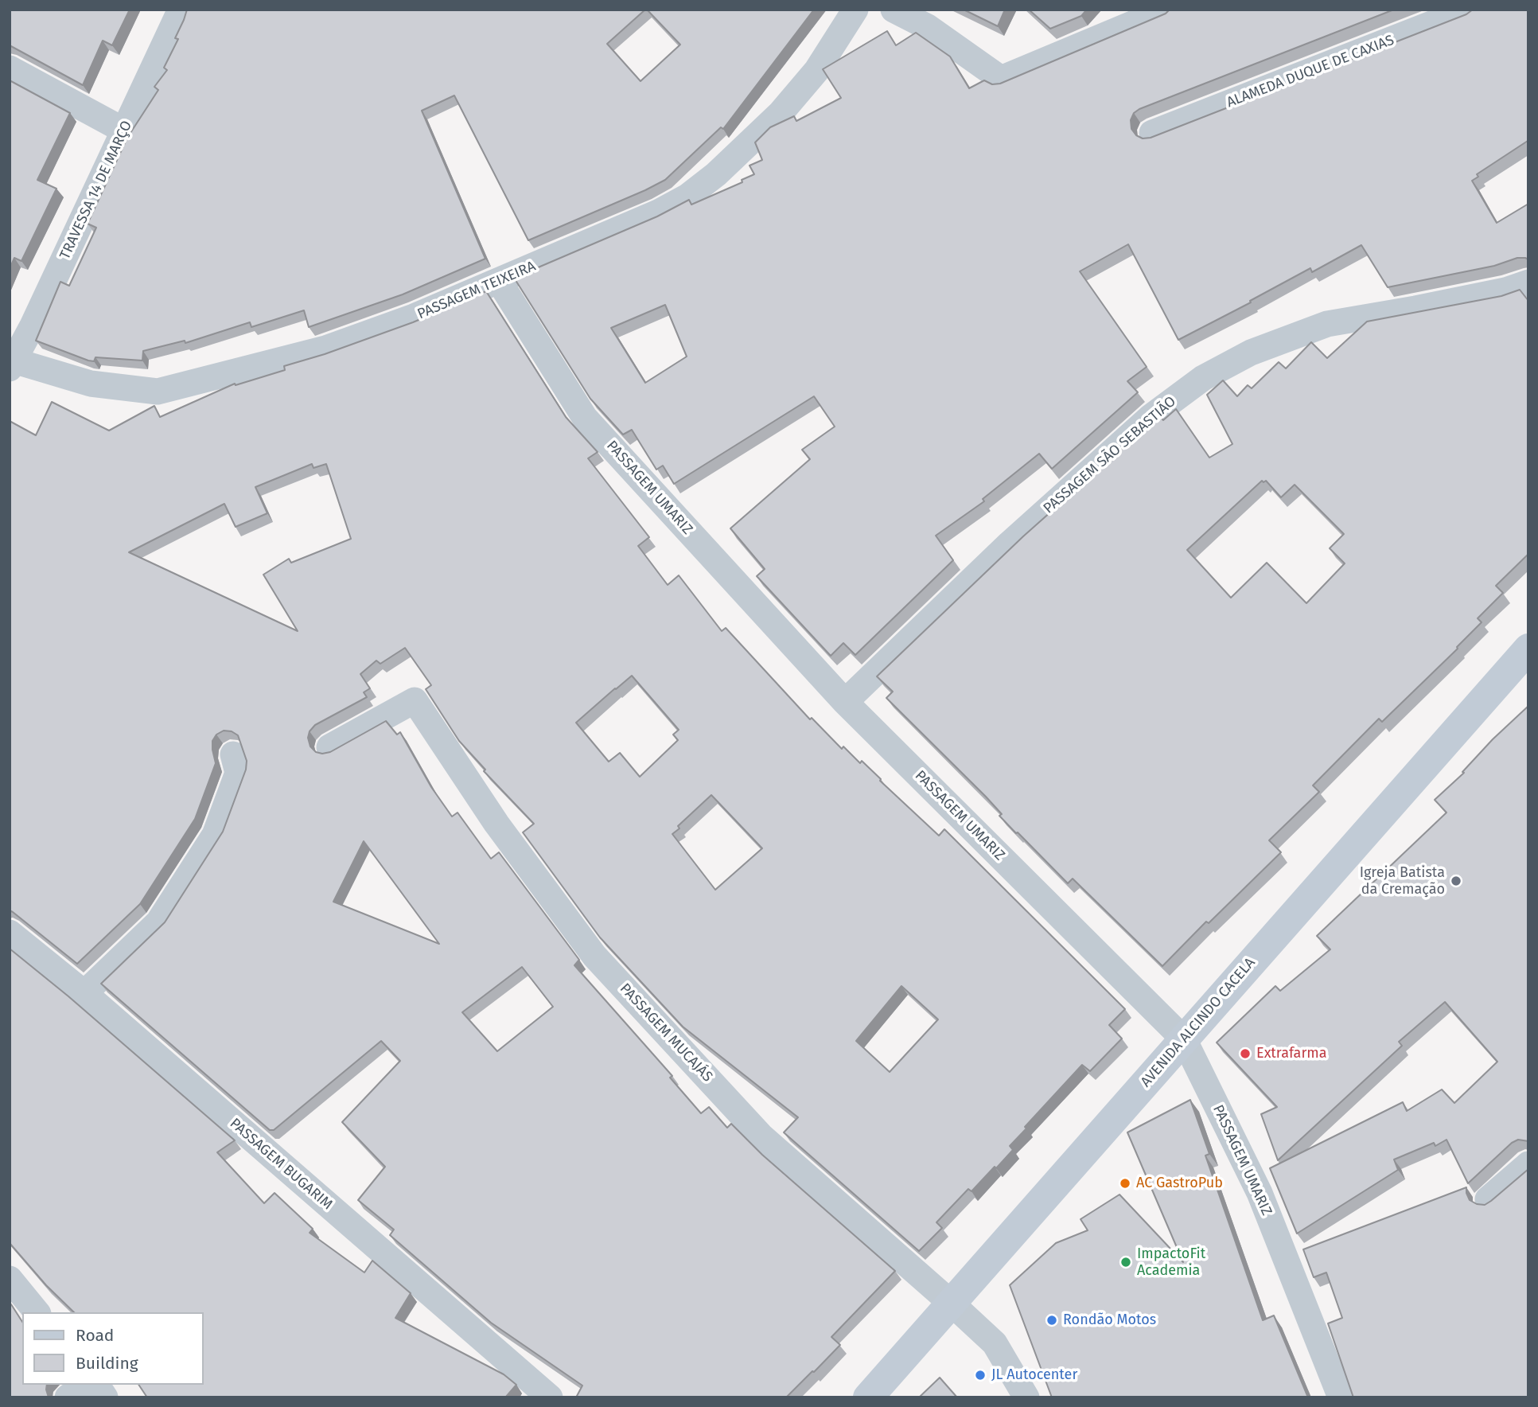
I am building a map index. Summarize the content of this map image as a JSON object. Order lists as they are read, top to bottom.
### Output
{
  "streets": {
    "main road": ["AVENIDA ALCINDO CACELA"],
    "street": [
      "ALAMEDA DUQUE DE CAXIAS",
      "TRAVESSA 14 DE MARÇO",
      "PASSAGEM TEIXEIRA",
      "PASSAGEM SÃO SEBASTIÃO",
      "PASSAGEM UMARIZ",
      "PASSAGEM MUCAJÁS",
      "PASSAGEM BUGARIM"
    ]
  },
  "crossings": [
    ["TRAVESSA 14 DE MARÇO", "PASSAGEM TEIXEIRA"],
    ["PASSAGEM TEIXEIRA", "PASSAGEM UMARIZ"],
    ["PASSAGEM SÃO SEBASTIÃO", "PASSAGEM UMARIZ"],
    ["PASSAGEM UMARIZ", "AVENIDA ALCINDO CACELA"],
    ["AVENIDA ALCINDO CACELA", "PASSAGEM MUCAJÁS"]
  ],
  "places": [
    "Igreja Batista da Cremação",
    "Extrafarma",
    "AC GastroPub",
    "ImpactoFit Academia",
    "Rondão Motos",
    "JL Autocenter"
  ],
  "legend": ["Road", "Building"]
}
